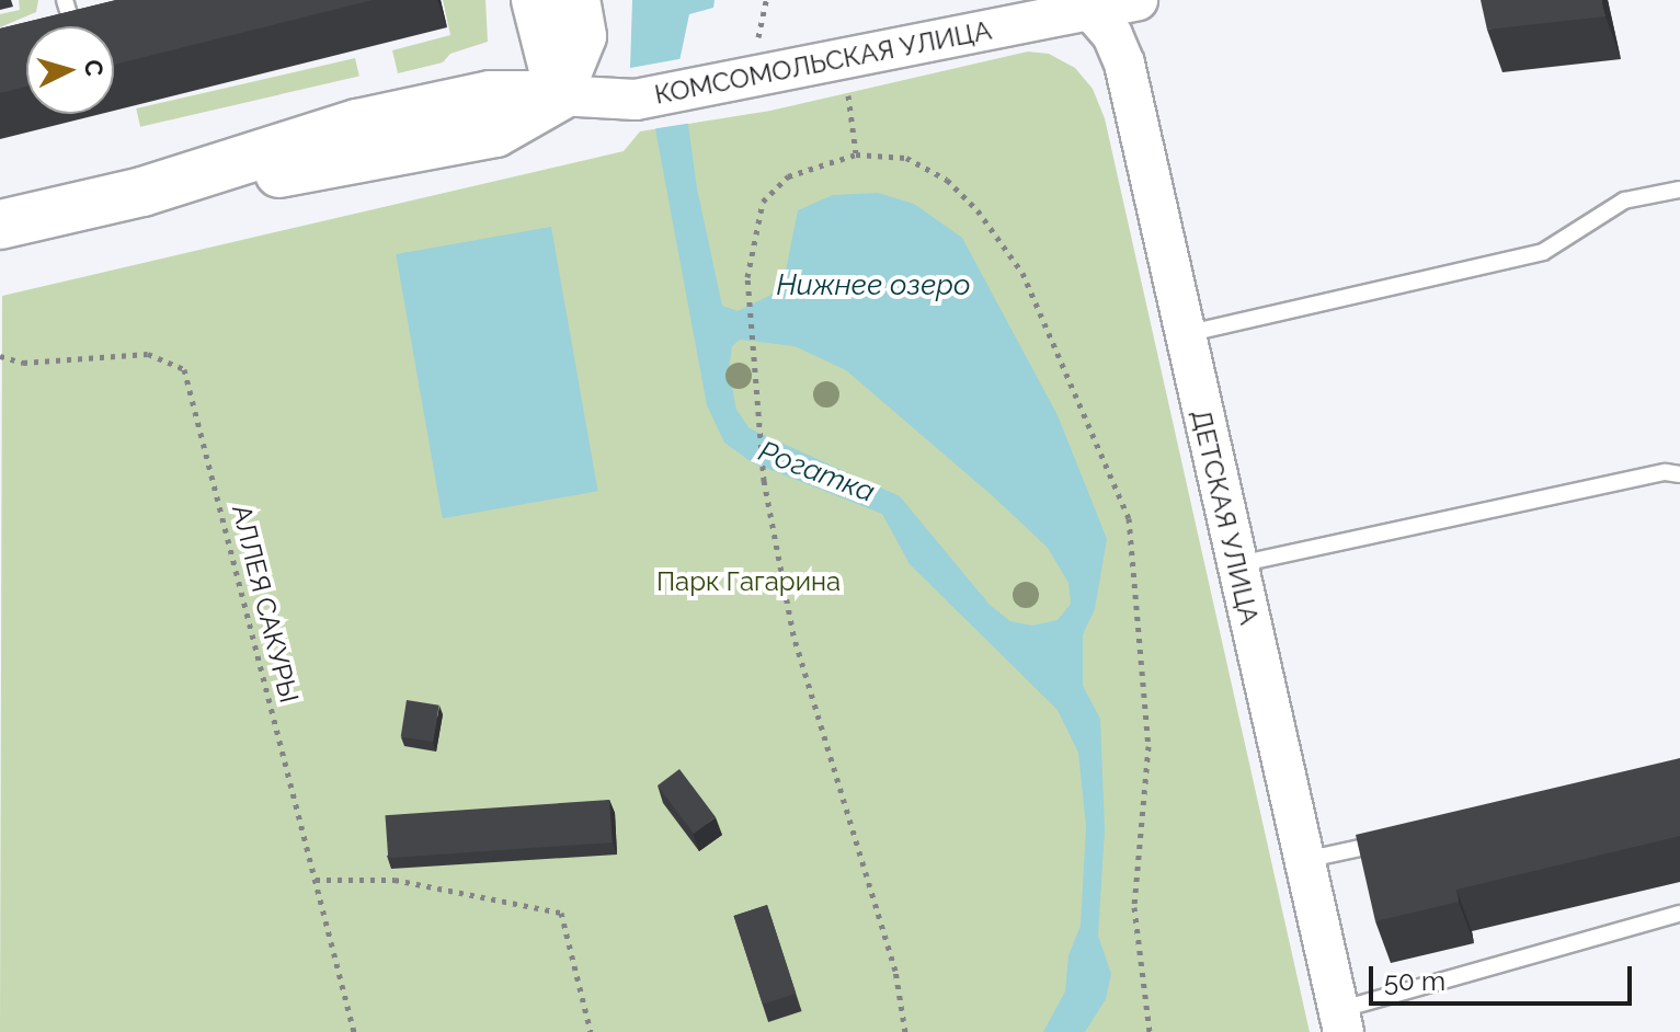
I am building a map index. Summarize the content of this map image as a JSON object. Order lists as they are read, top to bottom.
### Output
{
  "streets": {
    "main road": ["КОМСОМОЛЬСКАЯ УЛИЦА"],
    "street": ["ДЕТСКАЯ УЛИЦА"],
    "path": ["АЛЛЕЯ САКУРЫ"]
  },
  "crossings": [
    ["КОМСОМОЛЬСКАЯ УЛИЦА", "ДЕТСКАЯ УЛИЦА"]
  ],
  "water": ["Нижнее озеро", "Рогатка"],
  "parks": ["Парк Гагарина"],
  "scale_bar": "50 m",
  "north": "right"
}
